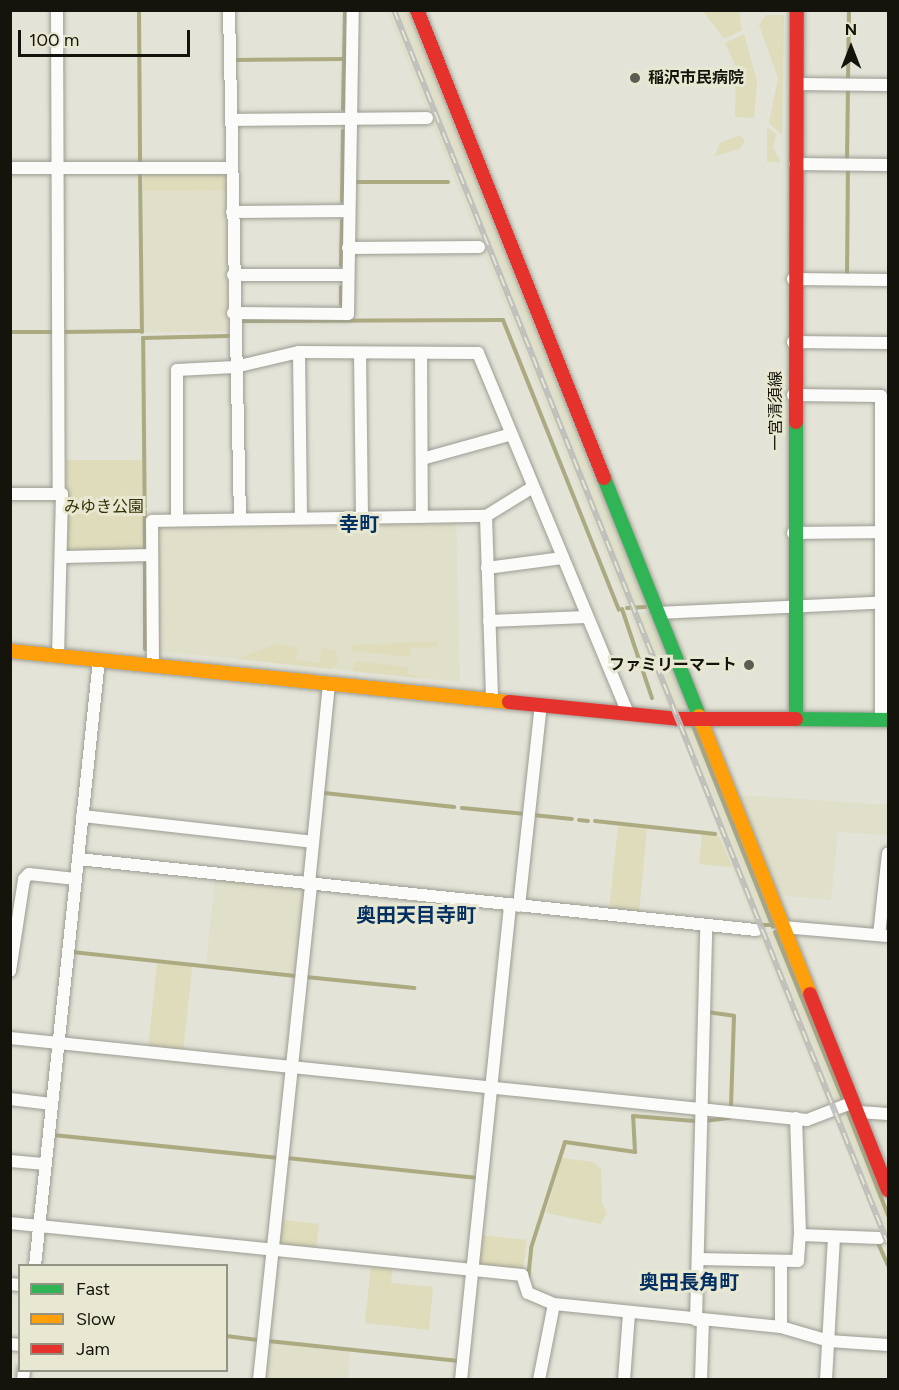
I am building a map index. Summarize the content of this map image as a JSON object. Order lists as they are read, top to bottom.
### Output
{
  "streets": {
    "street": ["一宮清須線"]
  },
  "districts": ["幸町", "奥田天目寺町", "奥田長角町"],
  "parks": ["みゆき公園"],
  "places": ["稲沢市民病院", "ファミリーマート"],
  "legend": ["Fast", "Slow", "Jam"],
  "scale_bar": "100 m",
  "north": "top"
}
